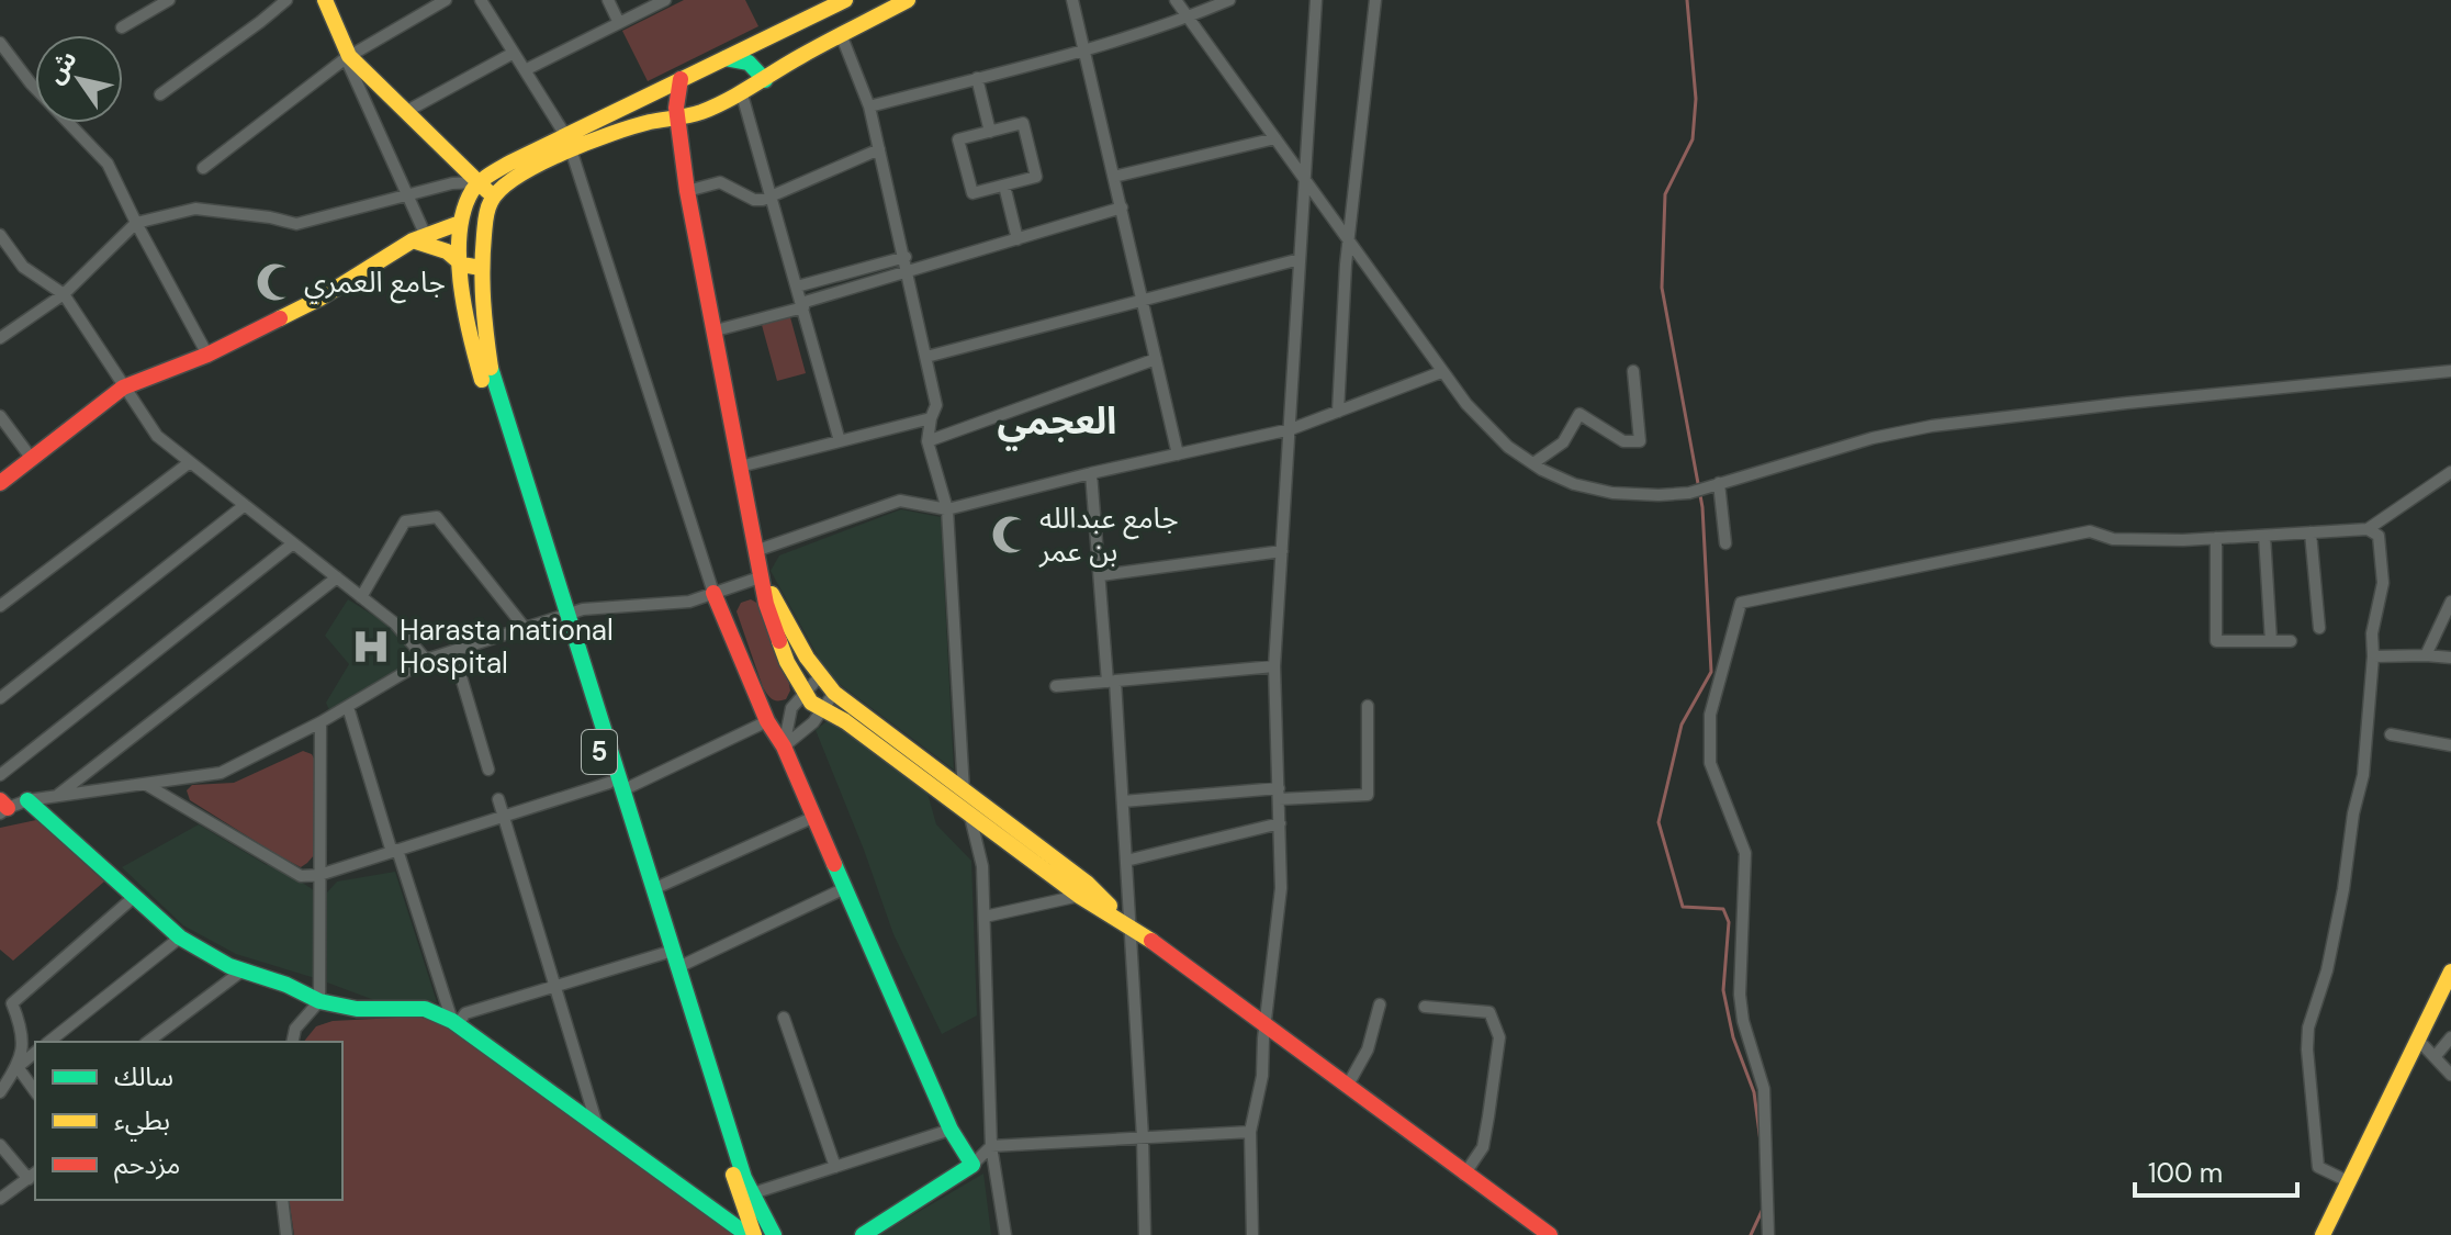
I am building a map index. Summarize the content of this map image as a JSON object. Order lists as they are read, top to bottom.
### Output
{
  "streets": {
    "main road": ["5"]
  },
  "districts": ["العجمي"],
  "places": {
    "mosque": ["جامع العمري", "جامع عبدالله بن عمر"],
    "hospital": ["Harasta national Hospital"]
  },
  "legend": ["سالك", "بطيء", "مزدحم"],
  "scale_bar": "100 m",
  "north": "top left"
}
